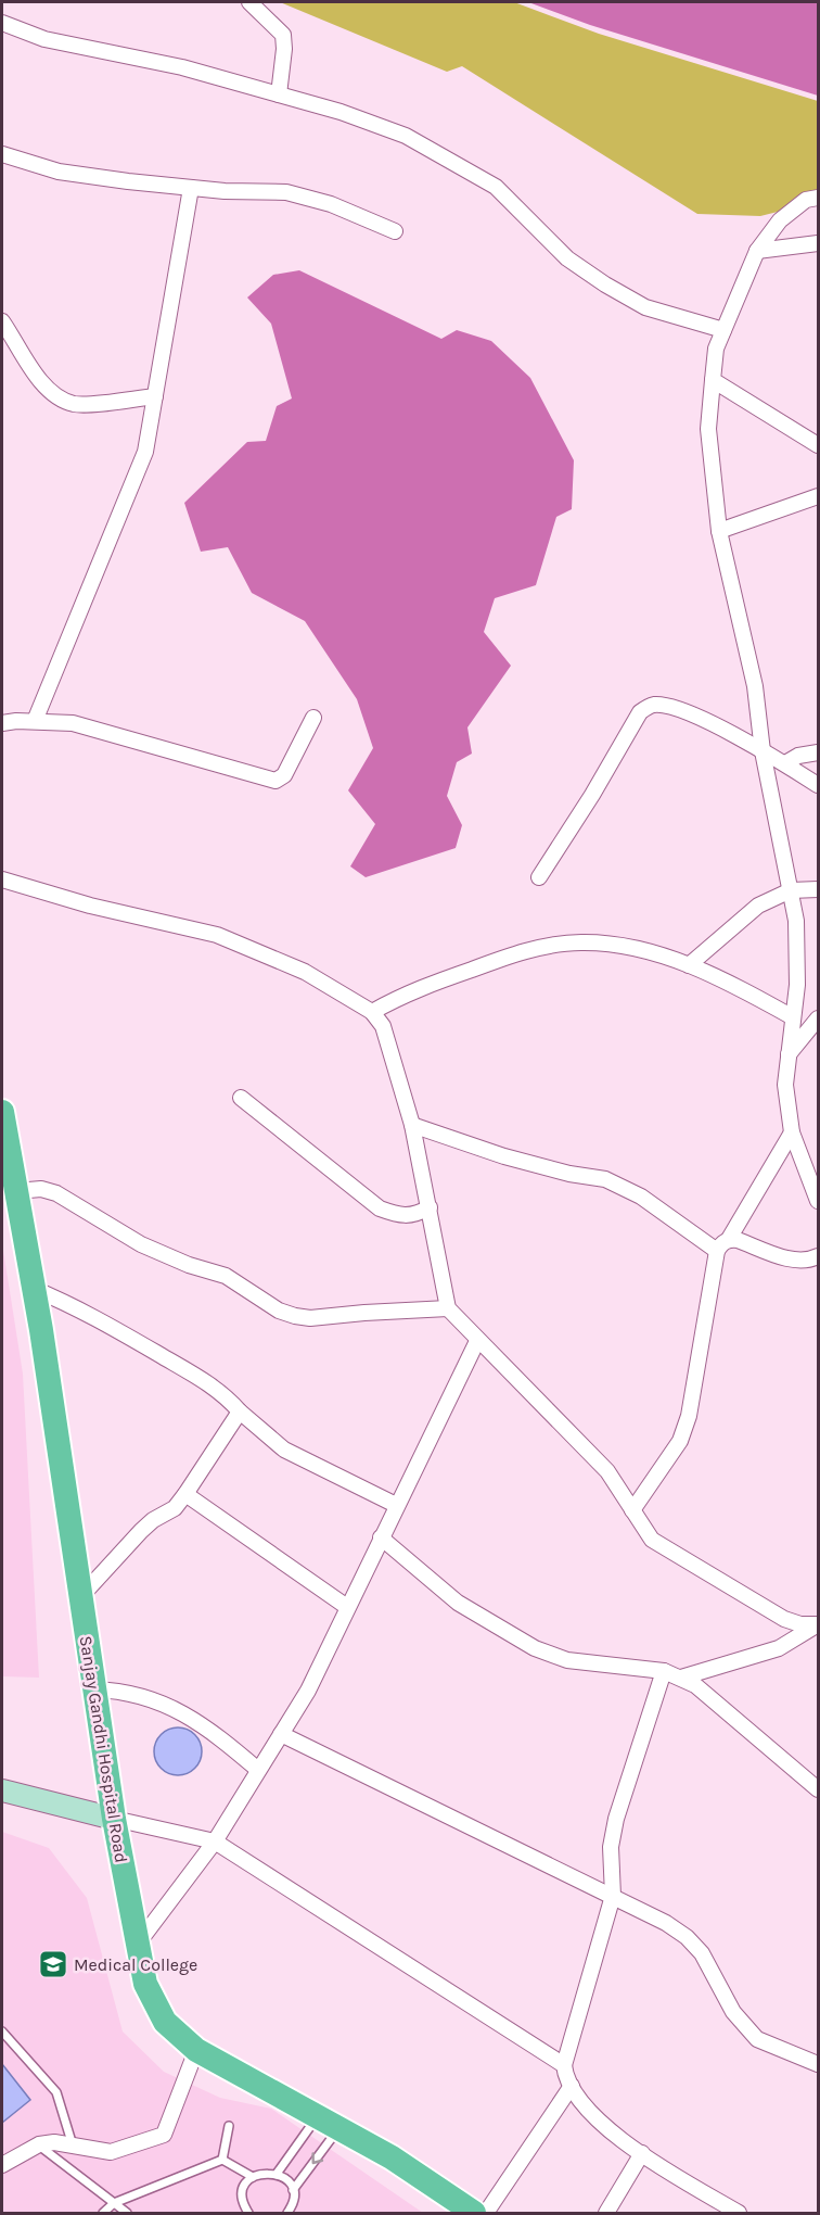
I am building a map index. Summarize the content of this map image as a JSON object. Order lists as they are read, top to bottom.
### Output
{
  "streets": {
    "main road": ["Sanjay Gandhi Hospital Road"]
  },
  "places": {
    "school or university": ["Medical College"]
  }
}
